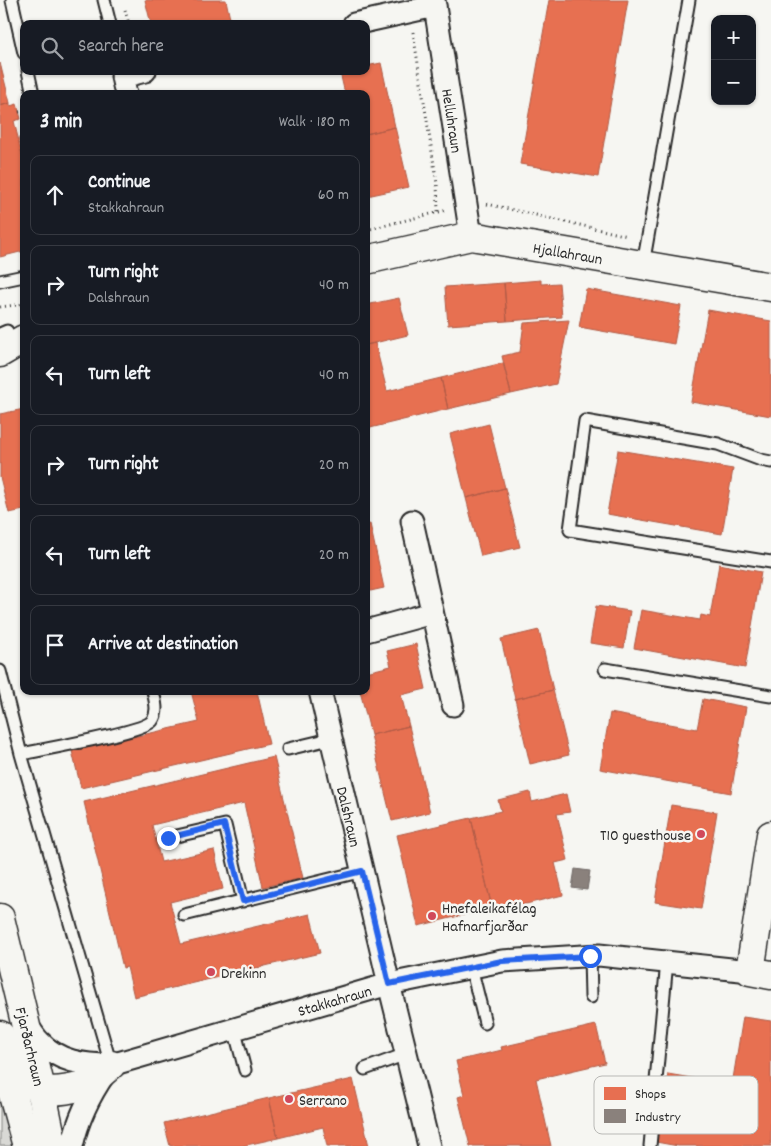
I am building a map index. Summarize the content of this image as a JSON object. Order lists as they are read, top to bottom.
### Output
{
  "streets": {
    "street": [
      "Helluhraun",
      "Hjallahraun",
      "Dalshraun",
      "Stakkahraun",
      "Fjarðarhraun"
    ]
  },
  "crossings": [
    ["Helluhraun", "Hjallahraun"],
    ["Dalshraun", "Stakkahraun"],
    ["Stakkahraun", "Fjarðarhraun"]
  ],
  "places": [
    "T10 guesthouse",
    "Hnefaleikafélag Hafnarfjarðar",
    "Drekinn",
    "Serrano"
  ],
  "legend": ["Shops", "Industry"],
  "page": {
    "map_buttons": ["+", "−"],
    "search": "Search here",
    "heading": ["3 min", "Walk · 180 m"],
    "list": [
      ["Continue", "Stakkahraun", "60 m"],
      ["Turn right", "Dalshraun", "40 m"],
      ["Turn left", "40 m"],
      ["Turn right", "20 m"],
      ["Turn left", "20 m"],
      "Arrive at destination"
    ]
  }
}
